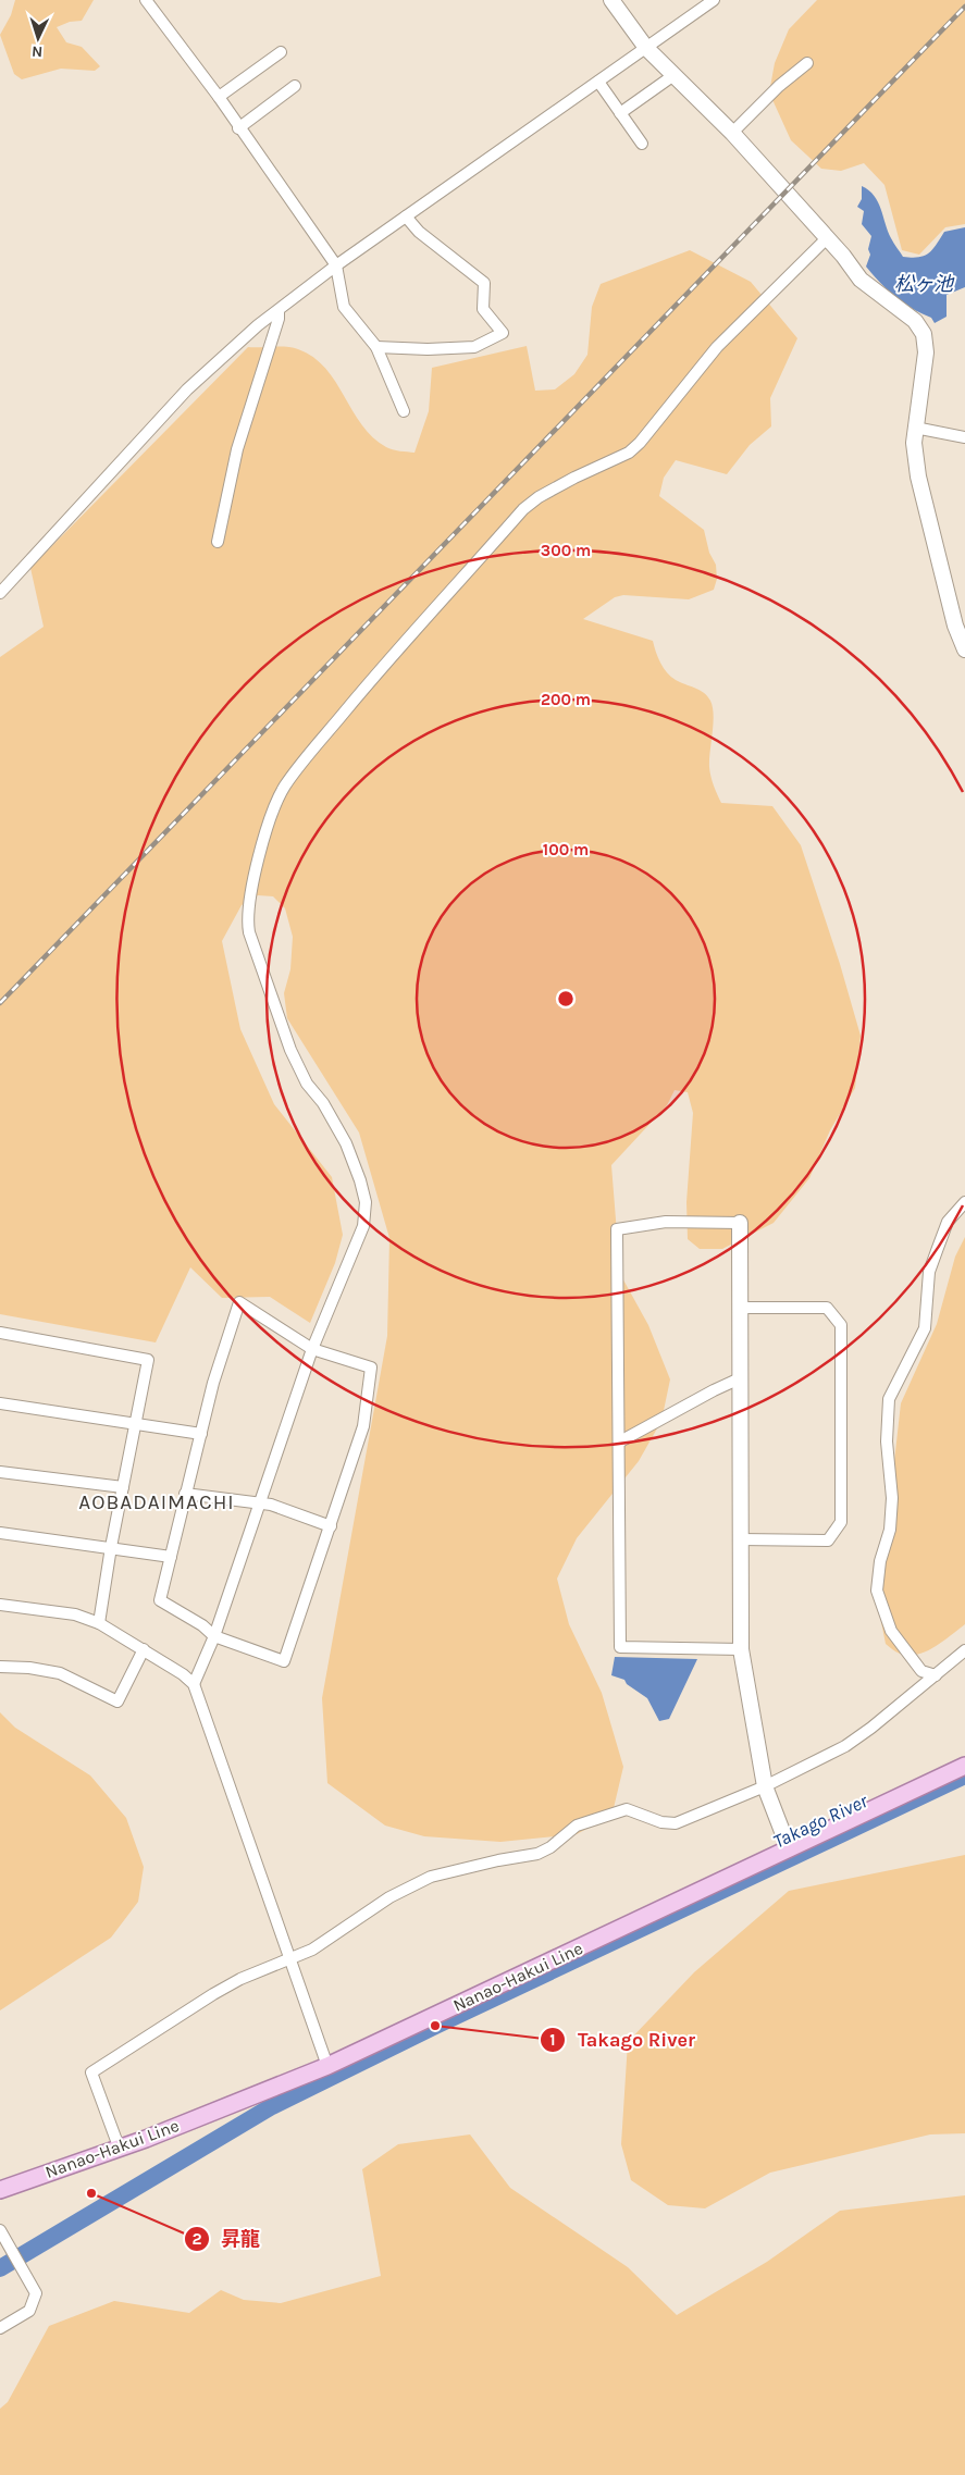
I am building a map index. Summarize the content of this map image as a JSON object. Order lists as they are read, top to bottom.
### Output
{
  "streets": {
    "main road": ["Nanao-Hakui Line"]
  },
  "districts": ["AOBADAIMACHI"],
  "water": ["松ヶ池", "Takago River"],
  "places": ["Takago River", "昇龍"],
  "north": "bottom",
  "rings": ["300 m", "200 m", "100 m"]
}
